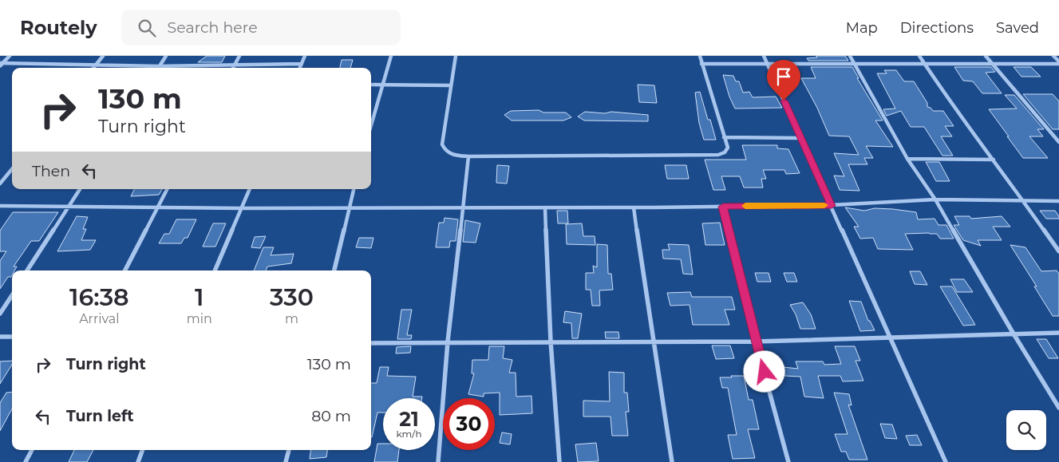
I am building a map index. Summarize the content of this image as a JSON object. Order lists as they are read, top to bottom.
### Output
{
  "page": {
    "header": "Routely",
    "search": "Search here",
    "nav": ["Map", "Directions", "Saved"],
    "turn": ["130 m", "Turn right"],
    "then": "Then",
    "eta": [
      "16:38",
      "Arrival",
      "1",
      "min",
      "330",
      "m"
    ],
    "list": [
      {
        "name": "Turn right",
        "value": "130 m"
      },
      {
        "name": "Turn left",
        "value": "80 m"
      }
    ],
    "speed": "21 km/h",
    "limit": "30"
  }
}
